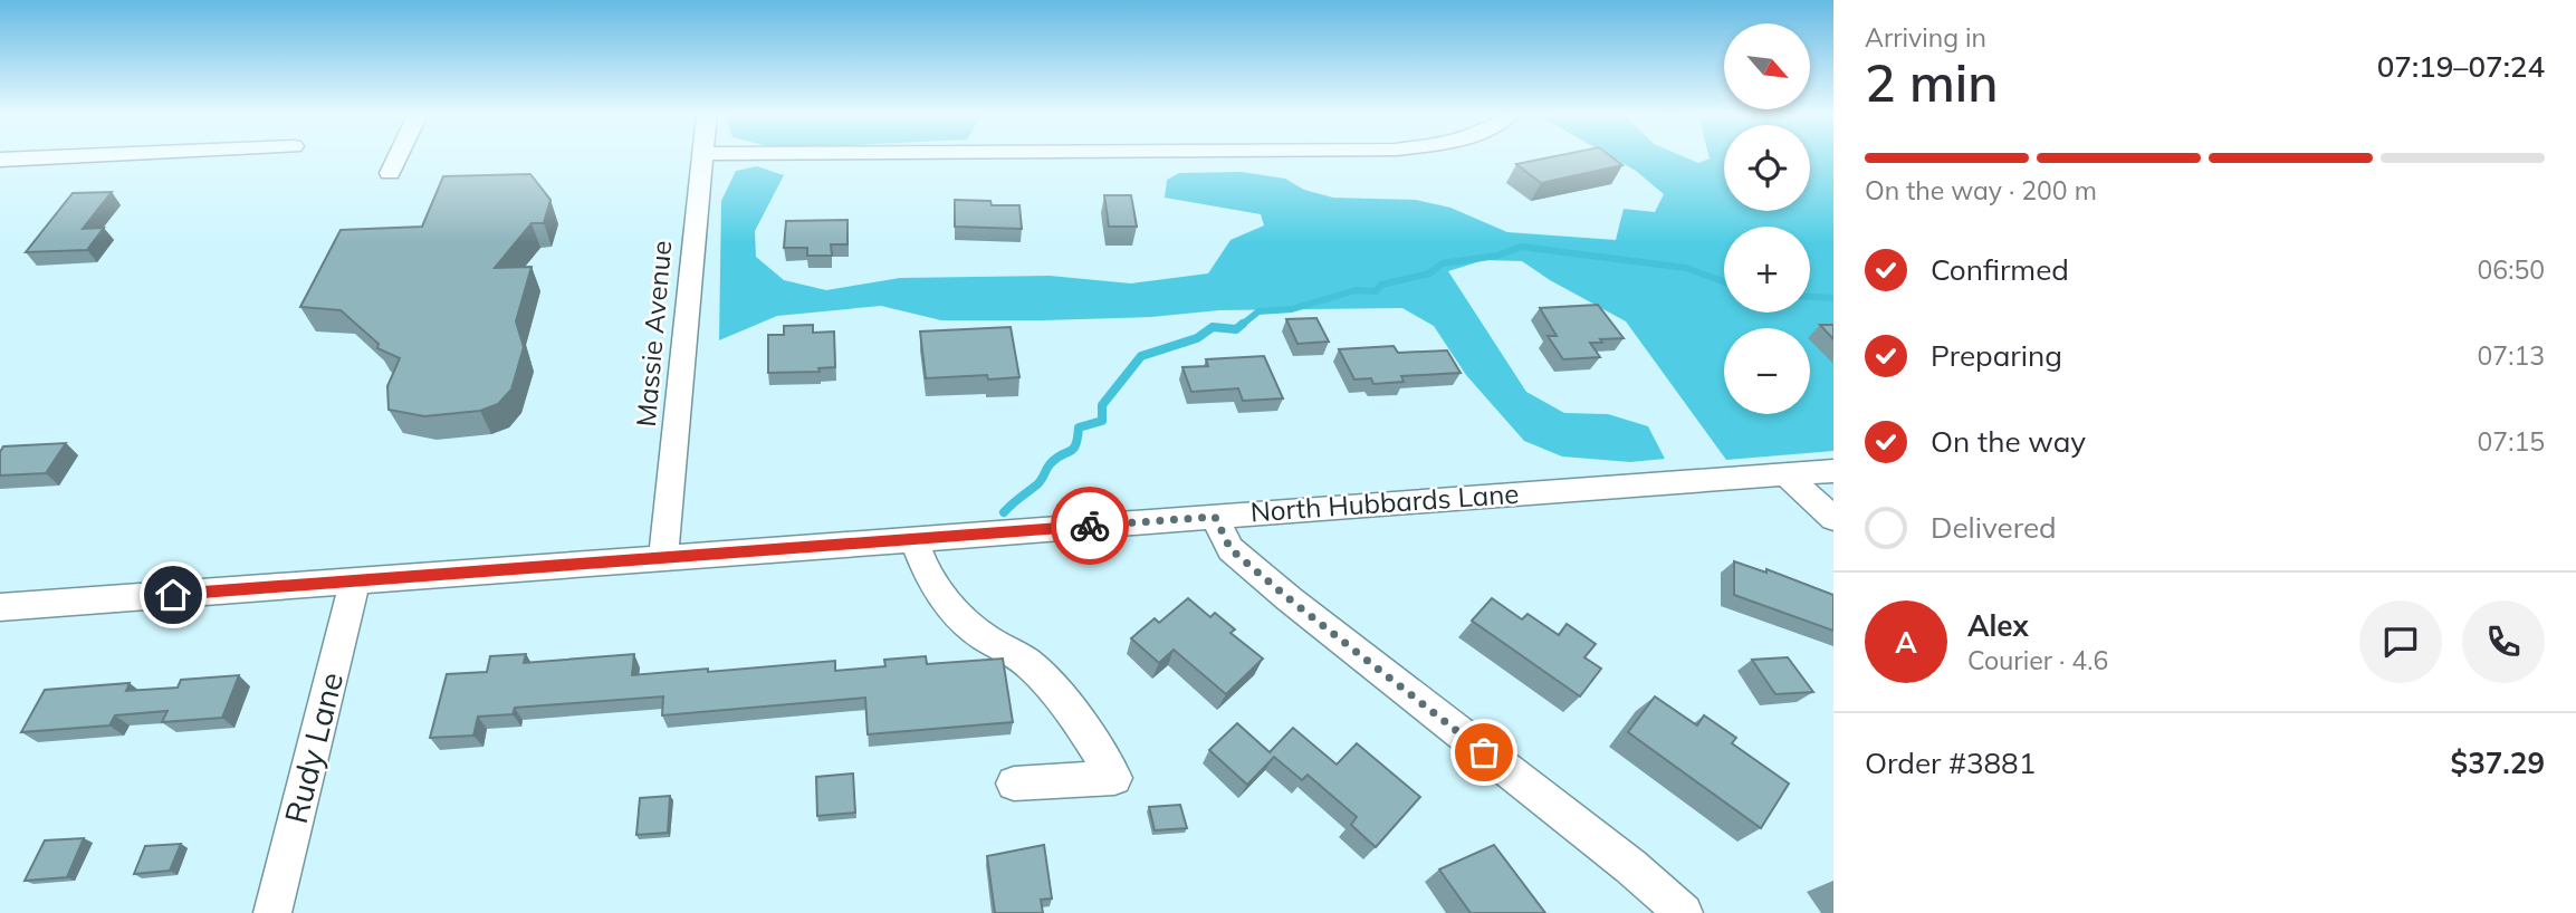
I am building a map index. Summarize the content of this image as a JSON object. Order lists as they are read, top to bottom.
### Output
{
  "streets": {
    "street": ["Massie Avenue", "North Hubbards Lane", "Rudy Lane"]
  },
  "crossings": [
    ["Massie Avenue", "North Hubbards Lane"],
    ["North Hubbards Lane", "Rudy Lane"]
  ],
  "north": "bottom right",
  "page": {
    "heading": ["2 min", "Arriving in", "07:19–07:24"],
    "panel": [
      "Alex",
      "Courier · 4.6",
      "Order #3881",
      "$37.29"
    ],
    "map_buttons": ["+", "−"],
    "bar": "On the way · 200 m",
    "list": [
      ["Confirmed", "06:50"],
      ["Preparing", "07:13"],
      ["On the way", "07:15"],
      "Delivered"
    ],
    "round": "A"
  }
}
